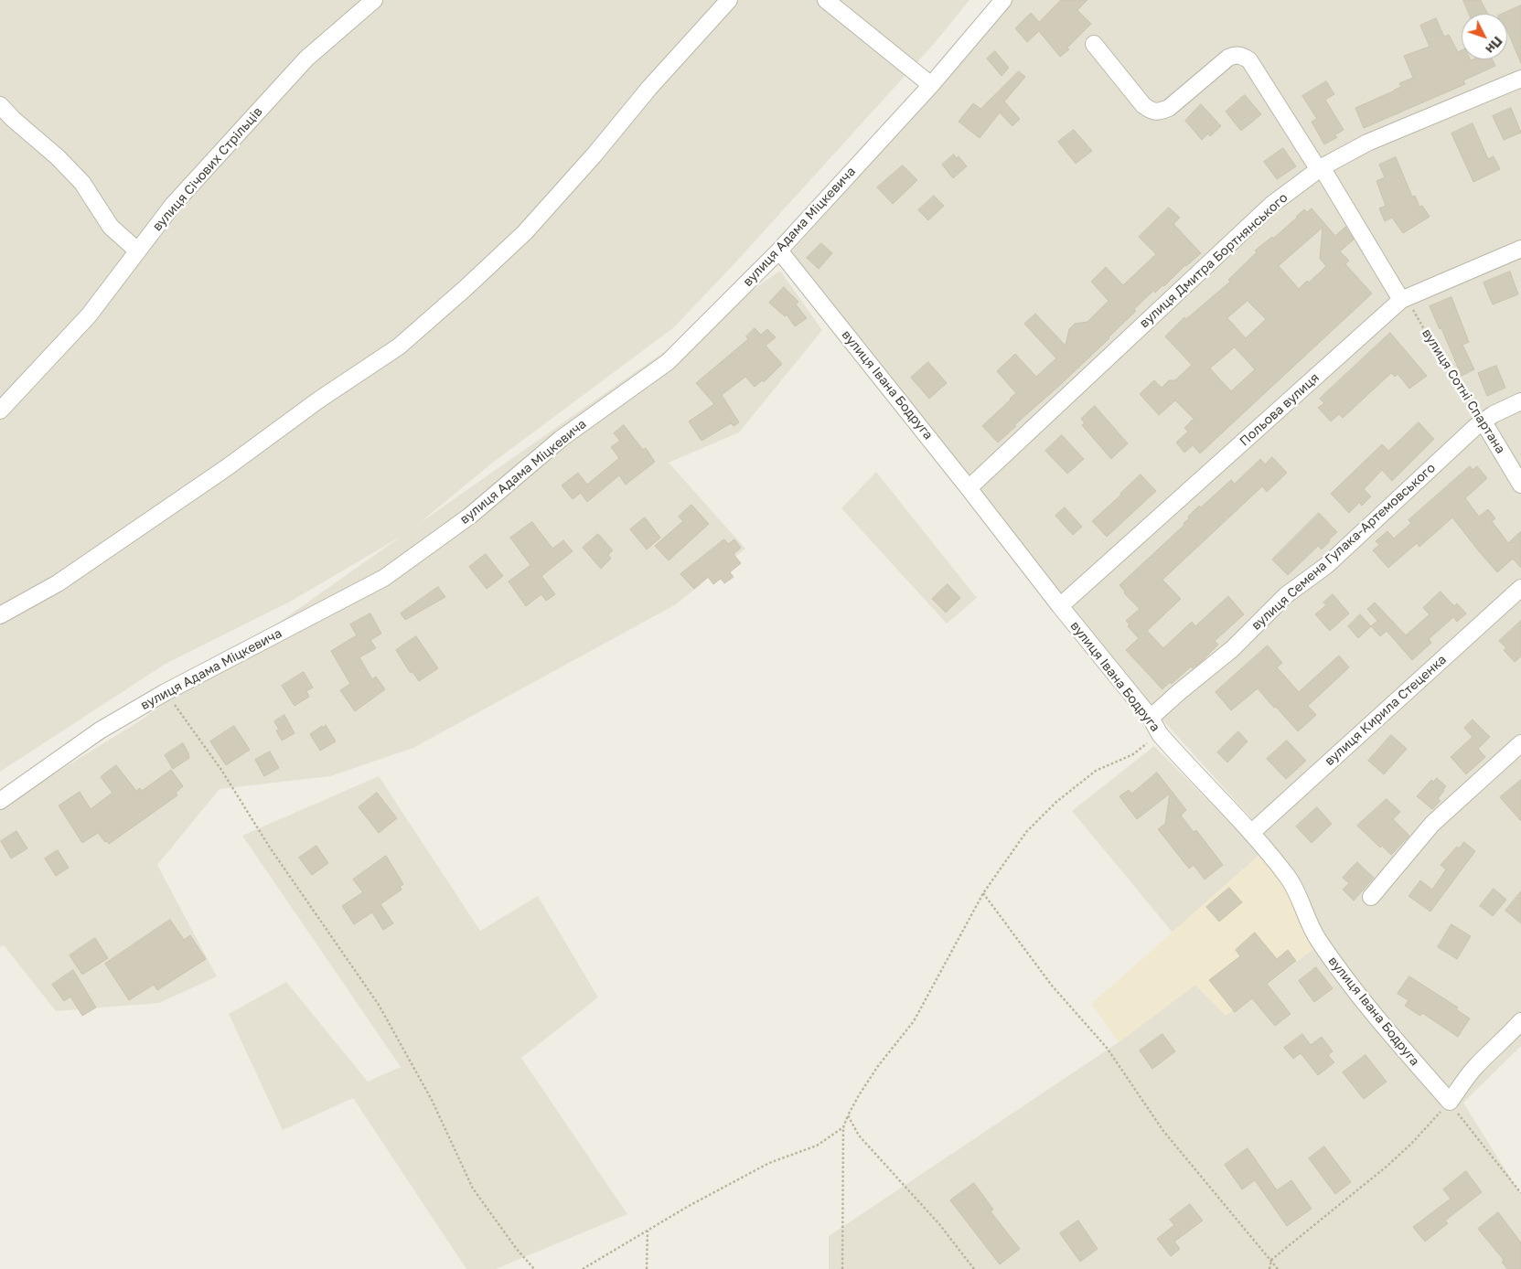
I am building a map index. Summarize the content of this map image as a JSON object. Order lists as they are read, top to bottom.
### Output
{
  "streets": {
    "street": [
      "вулиця Січових Стрільців",
      "вулиця Адама Міцкевича",
      "вулиця Дмитра Бортнянського",
      "вулиця Івана Бодруга",
      "вулиця Сотні Спартана",
      "Польова вулиця",
      "вулиця Семена Гулака-Артемовського",
      "вулиця Кирила Стеценка"
    ]
  },
  "crossings": [
    ["вулиця Адама Міцкевича", "вулиця Івана Бодруга"],
    ["вулиця Дмитра Бортнянського", "вулиця Івана Бодруга"],
    ["вулиця Івана Бодруга", "Польова вулиця"],
    ["вулиця Івана Бодруга", "вулиця Семена Гулака-Артемовського"],
    ["вулиця Івана Бодруга", "вулиця Кирила Стеценка"],
    ["вулиця Сотні Спартана", "Польова вулиця"],
    ["вулиця Сотні Спартана", "вулиця Семена Гулака-Артемовського"]
  ],
  "north": "bottom right"
}
